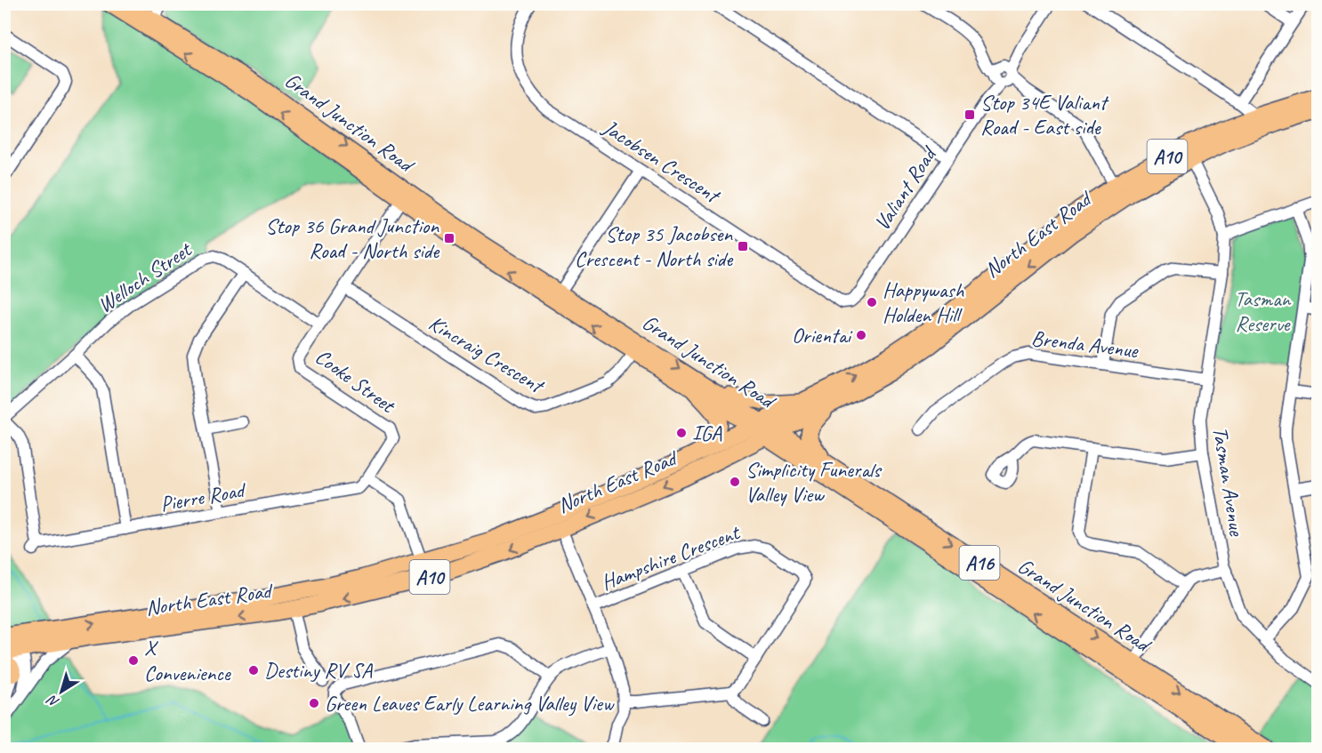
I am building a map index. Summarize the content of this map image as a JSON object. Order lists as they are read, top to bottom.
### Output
{
  "streets": {
    "highway": [
      "Grand Junction Road",
      "A10",
      "North East Road",
      "A16"
    ],
    "street": [
      "Jacobsen Crescent",
      "Valiant Road",
      "Welloch Street",
      "Brenda Avenue",
      "Kincraig Crescent",
      "Cooke Street",
      "Tasman Avenue",
      "Pierre Road",
      "Hampshire Crescent"
    ]
  },
  "crossings": [
    ["Grand Junction Road", "North East Road"],
    ["Grand Junction Road", "Kincraig Crescent"],
    ["Grand Junction Road", "Cooke Street"],
    ["Jacobsen Crescent", "Valiant Road"],
    ["North East Road", "Tasman Avenue"],
    ["Welloch Street", "Cooke Street"],
    ["Welloch Street", "Pierre Road"],
    ["Brenda Avenue", "Tasman Avenue"],
    ["Kincraig Crescent", "Cooke Street"],
    ["Cooke Street", "Pierre Road"]
  ],
  "parks": ["Tasman Reserve"],
  "places": {
    "transit": ["Stop 34E Valiant Road - East side", "Stop 36 Grand Junction Road - North side", "Stop 35 Jacobsen Crescent - North side"],
    "other": [
      "Happywash Holden Hill",
      "Orientai",
      "IGA",
      "Simplicity Funerals Valley View",
      "X Convenience",
      "Destiny RV SA",
      "Green Leaves Early Learning Valley View"
    ]
  },
  "north": "bottom left"
}
